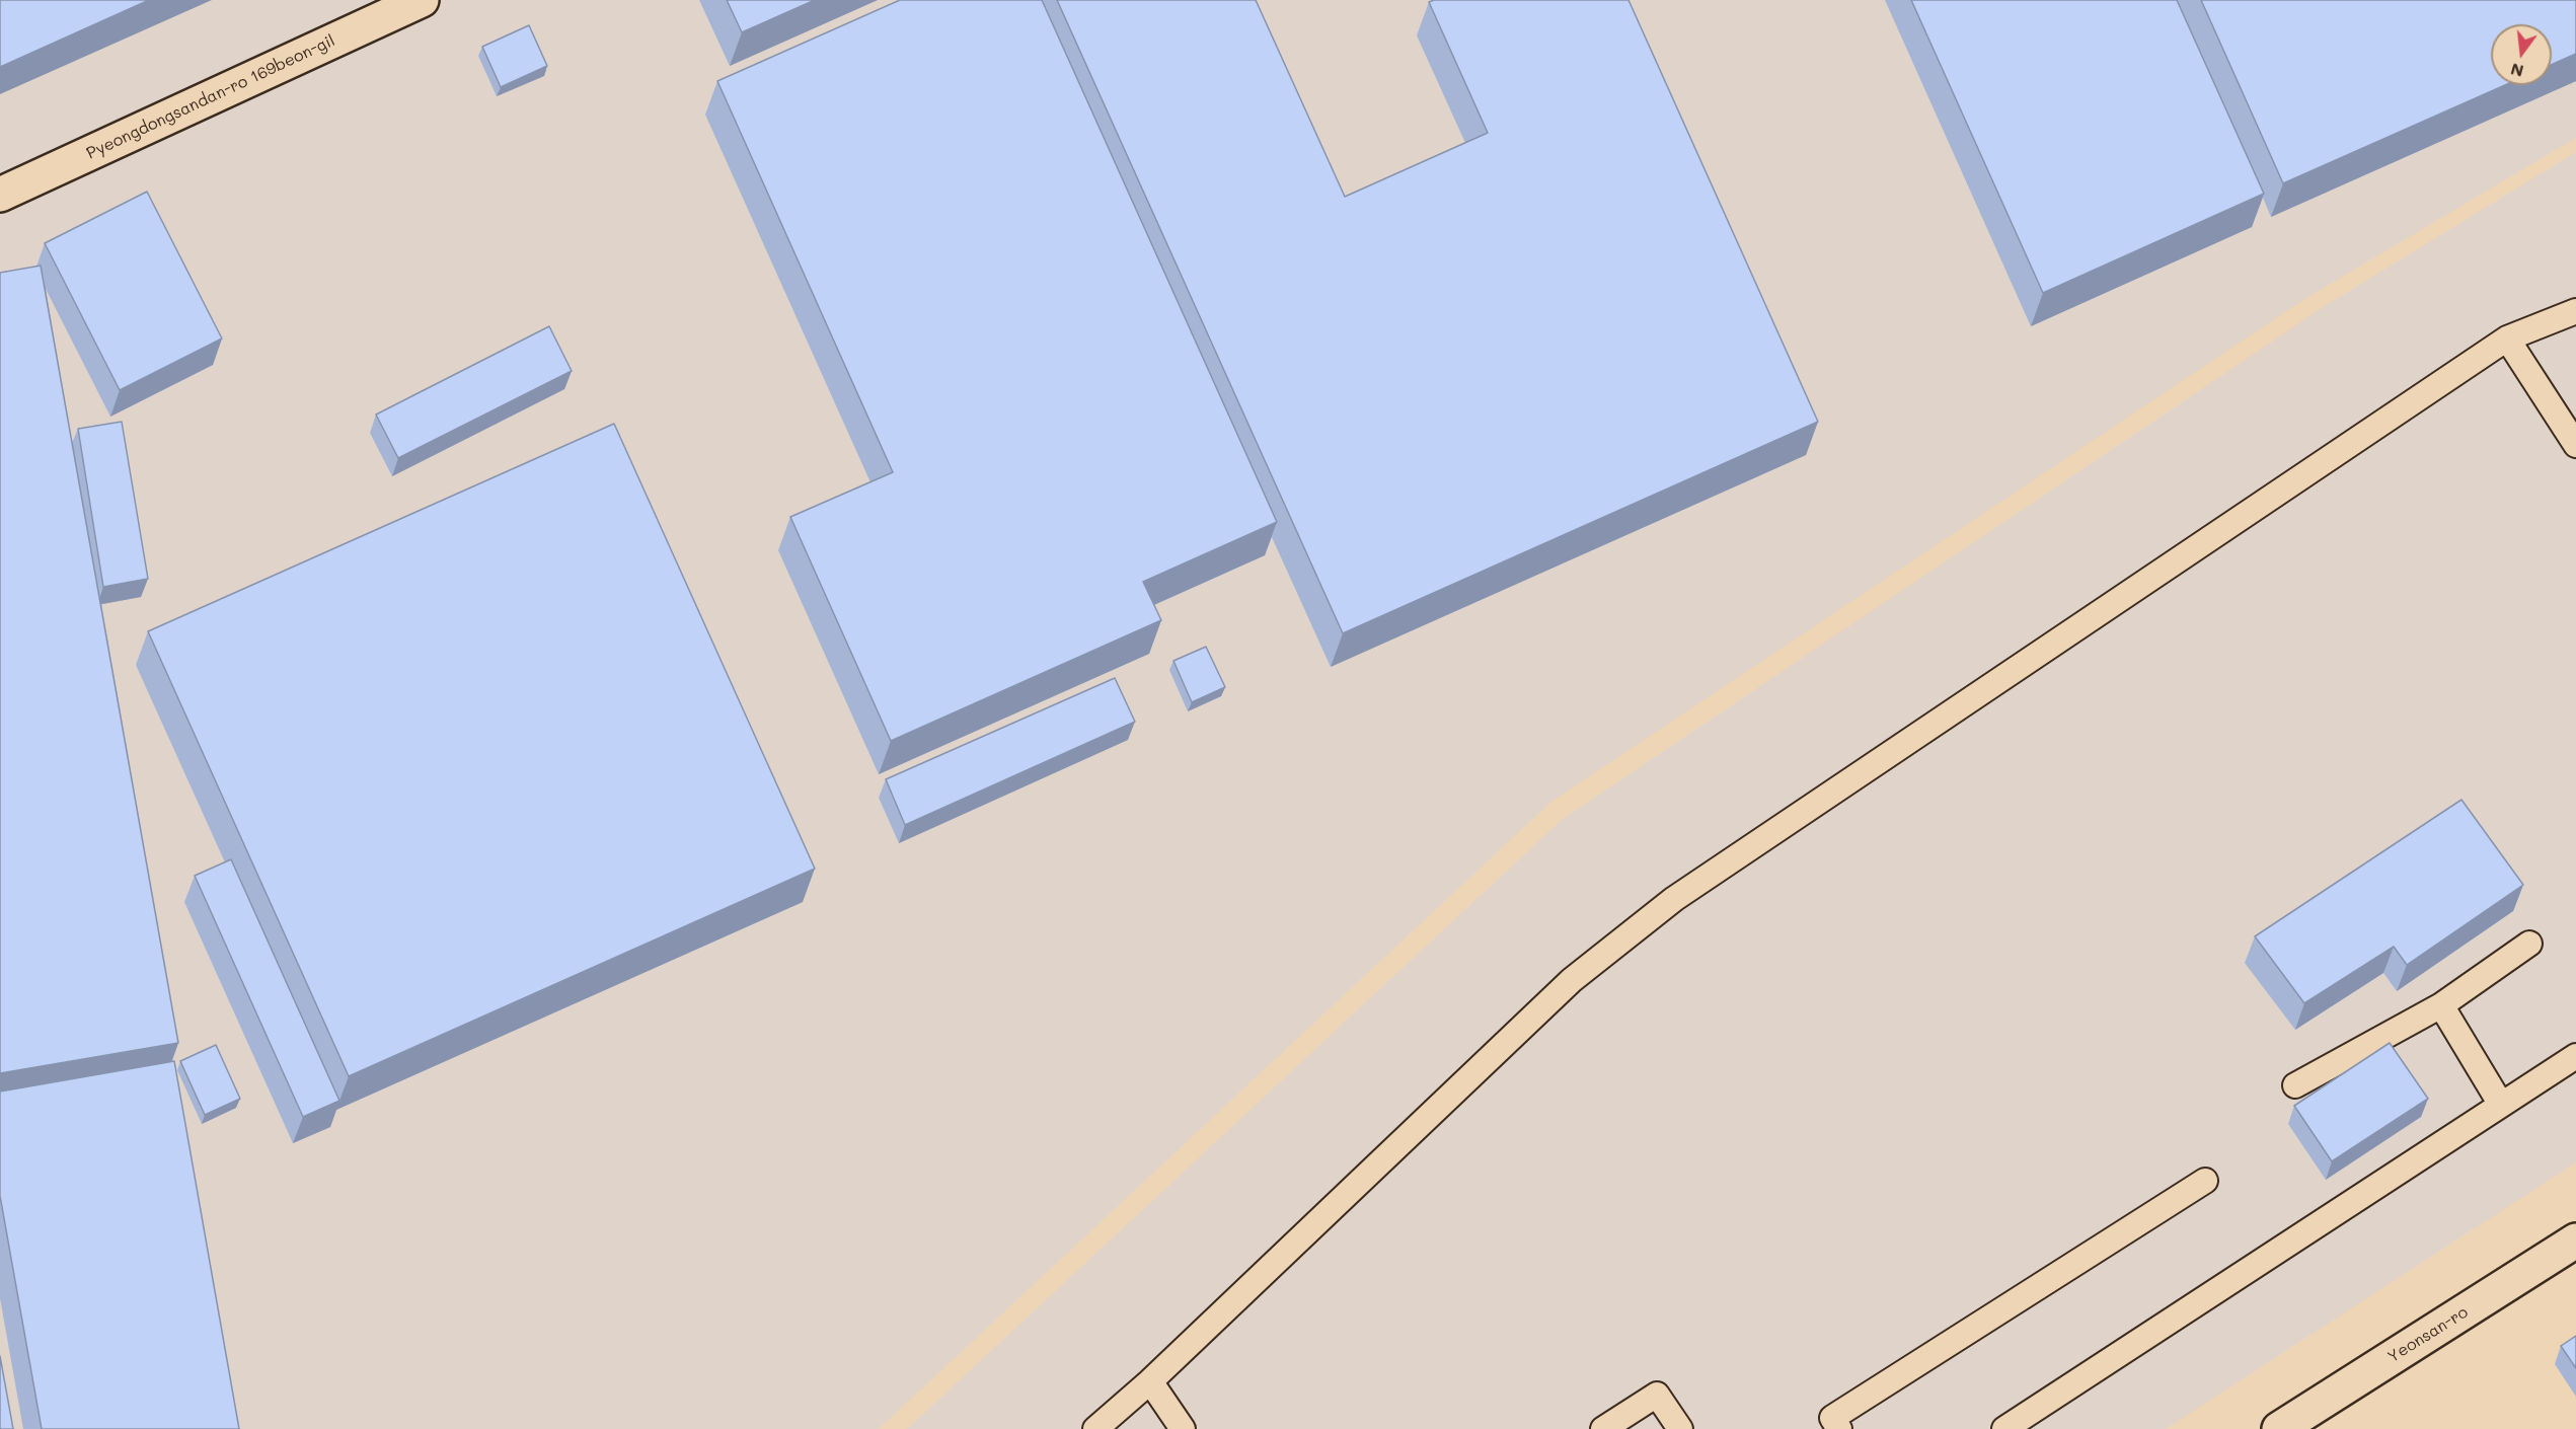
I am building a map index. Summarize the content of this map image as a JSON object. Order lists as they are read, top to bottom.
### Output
{
  "streets": {
    "street": ["Pyeongdongsandan-ro 169beon-gil", "Yeonsan-ro"]
  },
  "north": "bottom"
}
